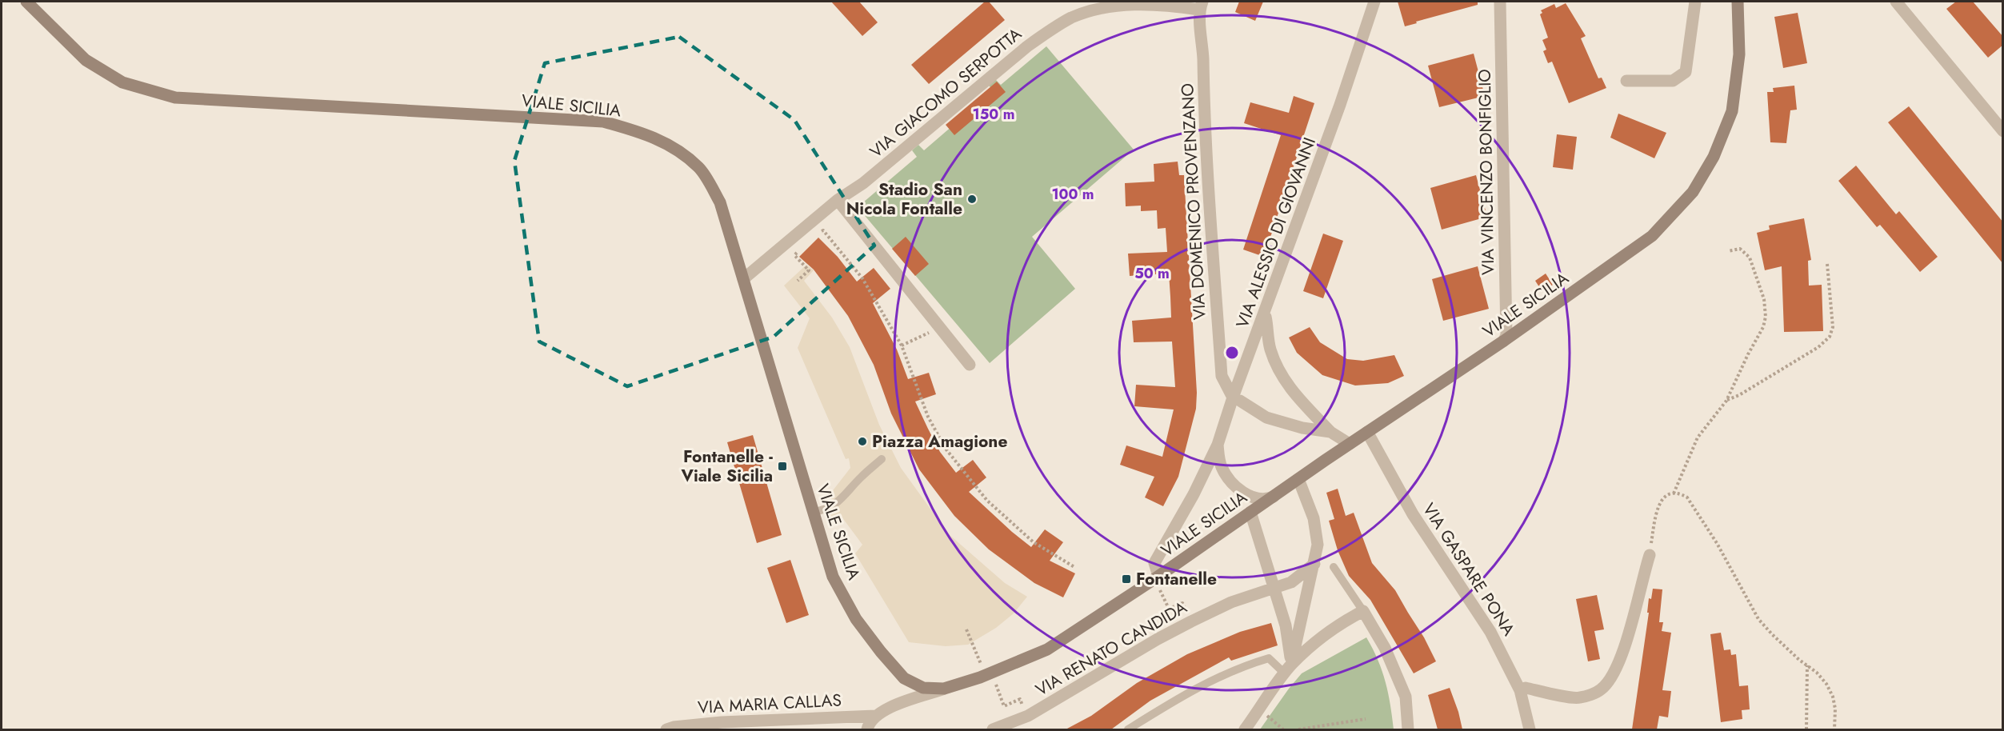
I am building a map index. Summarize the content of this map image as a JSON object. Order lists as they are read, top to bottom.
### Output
{
  "streets": {
    "street": [
      "VIA GIACOMO SERPOTTA",
      "VIALE SICILIA",
      "VIA VINCENZO BONFIGLIO",
      "VIA DOMENICO PROVENZANO",
      "VIA ALESSIO DI GIOVANNI",
      "VIA GASPARE PONA",
      "VIA RENATO CANDIDA",
      "VIA MARIA CALLAS"
    ]
  },
  "crossings": [
    ["VIA GIACOMO SERPOTTA", "VIALE SICILIA"],
    ["VIA GIACOMO SERPOTTA", "VIA DOMENICO PROVENZANO"],
    ["VIALE SICILIA", "VIA VINCENZO BONFIGLIO"],
    ["VIALE SICILIA", "VIA ALESSIO DI GIOVANNI"],
    ["VIALE SICILIA", "VIA GASPARE PONA"],
    ["VIA DOMENICO PROVENZANO", "VIA ALESSIO DI GIOVANNI"]
  ],
  "places": {
    "other": ["Stadio San Nicola Fontalle", "Piazza Amagione"],
    "transit": ["Fontanelle - Viale Sicilia", "Fontanelle"]
  },
  "rings": ["150 m", "100 m", "50 m"]
}
